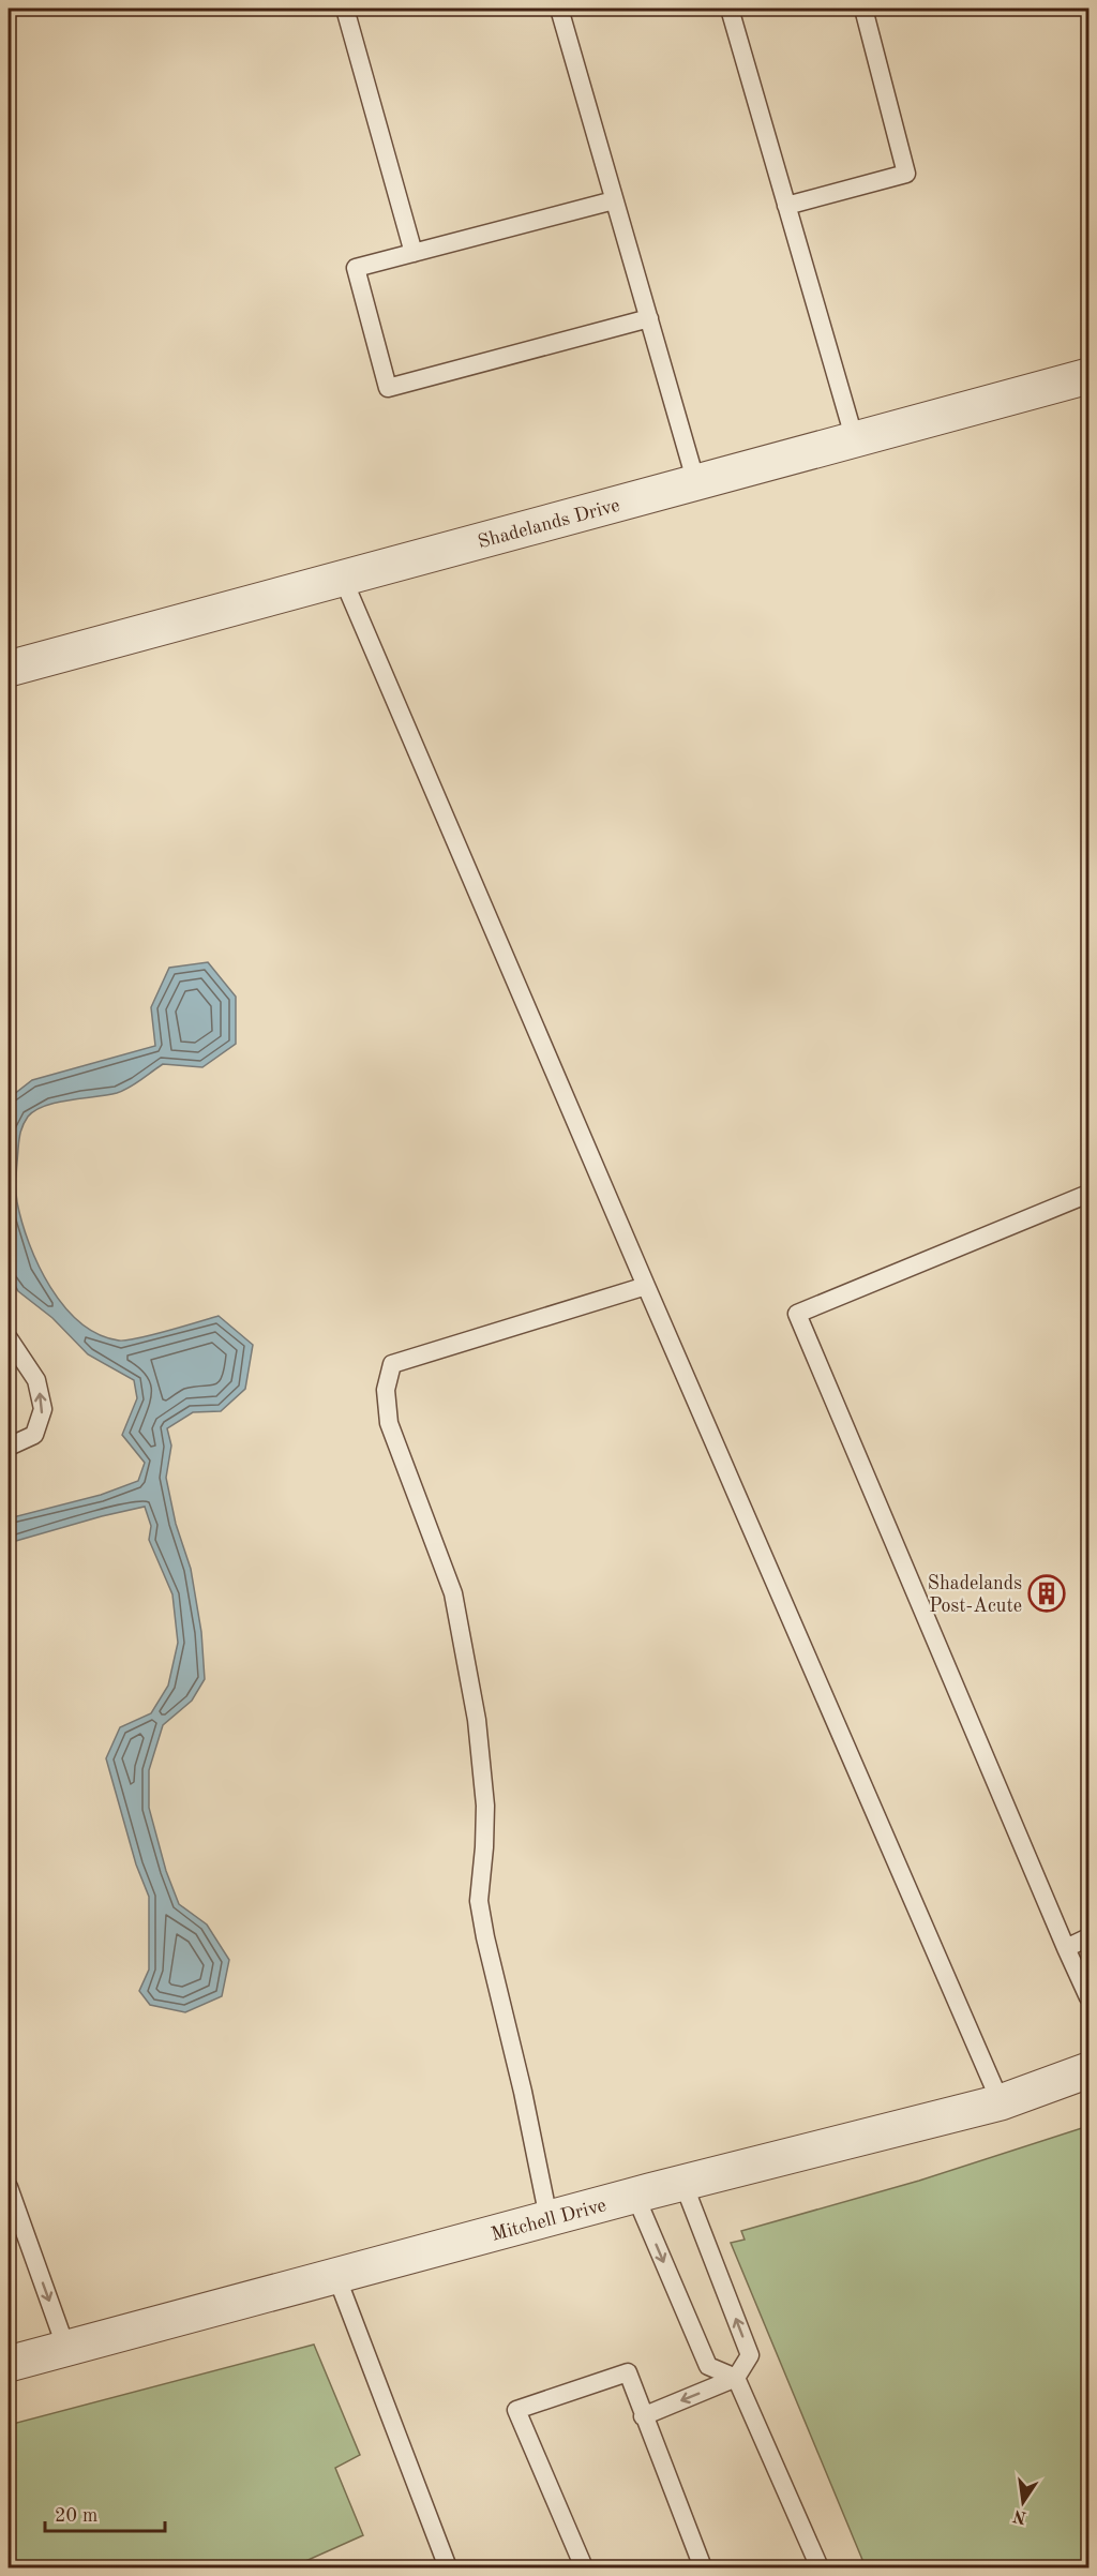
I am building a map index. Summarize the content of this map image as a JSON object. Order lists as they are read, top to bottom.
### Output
{
  "streets": {
    "street": ["Shadelands Drive", "Mitchell Drive"]
  },
  "places": {
    "building": ["Shadelands Post-Acute"]
  },
  "scale_bar": "20 m",
  "north": "bottom"
}
